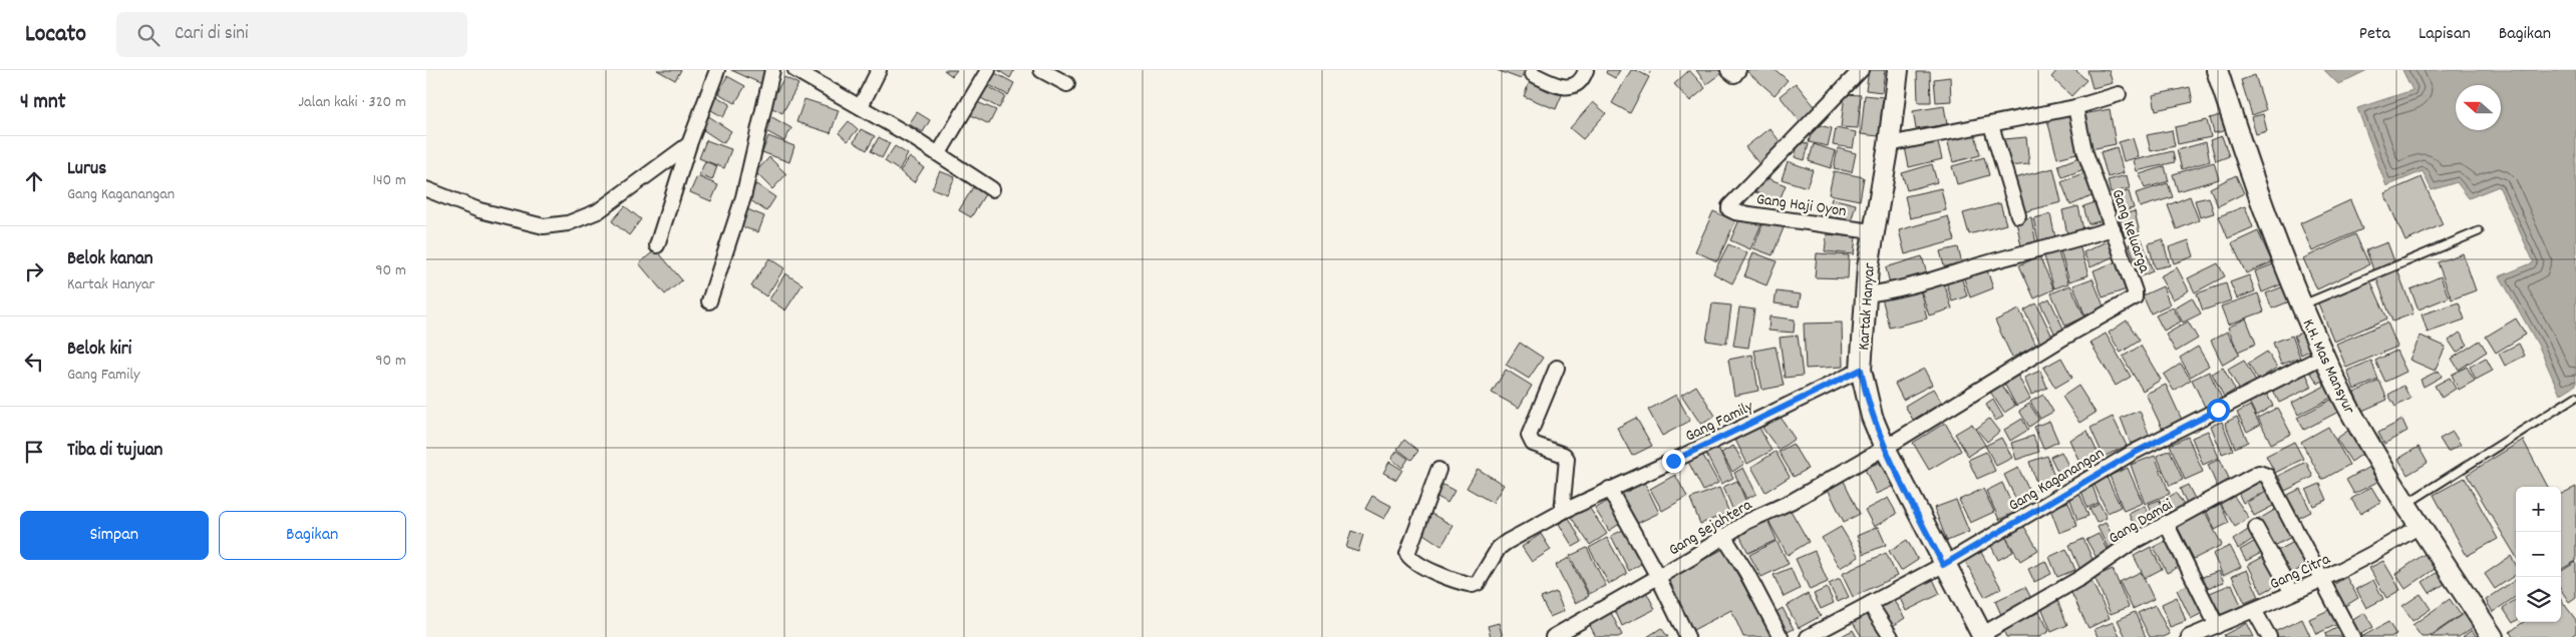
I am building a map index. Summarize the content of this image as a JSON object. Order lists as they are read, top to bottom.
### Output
{
  "streets": {
    "main road": ["Kartak Hanyar", "K.H. Mas Mansyur"],
    "street": [
      "Gang Haji Oyon",
      "Gang Keluarga",
      "Gang Family",
      "Gang Kaganangan",
      "Gang Damai",
      "Gang Sejahtera",
      "Gang Citra"
    ]
  },
  "crossings": [
    ["Gang Haji Oyon", "Kartak Hanyar"],
    ["Gang Keluarga", "Kartak Hanyar"],
    ["Gang Keluarga", "Gang Sejahtera"],
    ["Kartak Hanyar", "Gang Family"],
    ["Kartak Hanyar", "Gang Kaganangan"],
    ["Kartak Hanyar", "Gang Damai"],
    ["Kartak Hanyar", "Gang Sejahtera"],
    ["K.H. Mas Mansyur", "Gang Kaganangan"],
    ["K.H. Mas Mansyur", "Gang Citra"],
    ["Gang Damai", "Gang Citra"]
  ],
  "north": "left",
  "page": {
    "header": "Locato",
    "search": "Cari di sini",
    "nav": ["Peta", "Lapisan", "Bagikan"],
    "heading": ["4 mnt", "Jalan kaki · 320 m"],
    "list": [
      ["Lurus", "Gang Kaganangan", "140 m"],
      ["Belok kanan", "Kartak Hanyar", "90 m"],
      ["Belok kiri", "Gang Family", "90 m"],
      "Tiba di tujuan"
    ],
    "map_buttons": ["+", "−"],
    "buttons": ["Simpan", "Bagikan"]
  }
}
